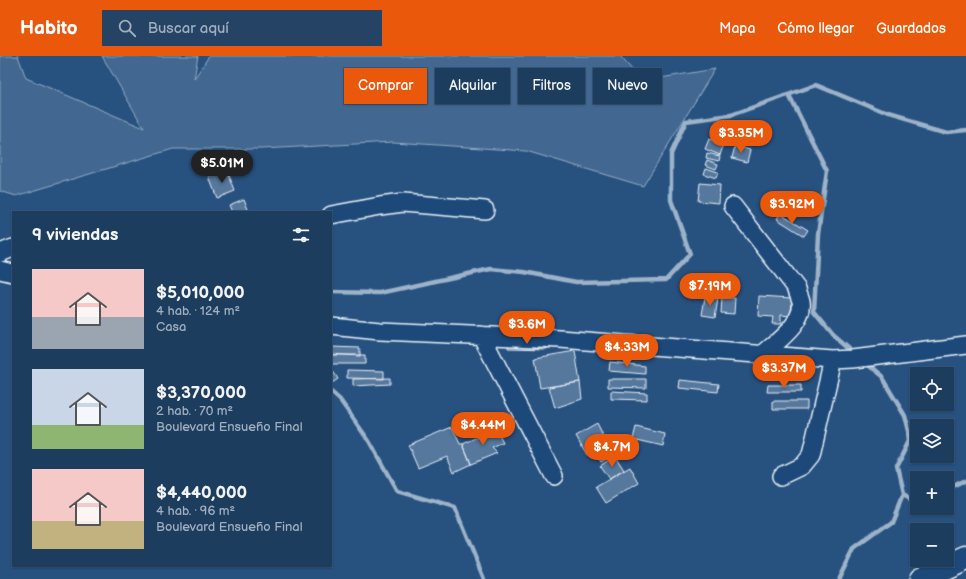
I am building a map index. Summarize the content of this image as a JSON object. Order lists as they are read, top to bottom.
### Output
{
  "page": {
    "header": "Habito",
    "search": "Buscar aquí",
    "nav": ["Mapa", "Cómo llegar", "Guardados"],
    "chip": [
      "Comprar",
      "Alquilar",
      "Filtros",
      "Nuevo"
    ],
    "price": [
      "$3.35M",
      "$5.01M",
      "$3.92M",
      "$7.19M",
      "$3.6M",
      "$4.33M",
      "$3.37M",
      "$4.44M",
      "$4.7M"
    ],
    "heading": "9 viviendas",
    "list": [
      {
        "name": "$5,010,000",
        "note": "4 hab. · 124 m² · Casa"
      },
      {
        "name": "$3,370,000",
        "note": "2 hab. · 70 m² · Boulevard Ensueño Final"
      },
      {
        "name": "$4,440,000",
        "note": "4 hab. · 96 m² · Boulevard Ensueño Final"
      }
    ],
    "map_buttons": ["+", "−"]
  }
}
